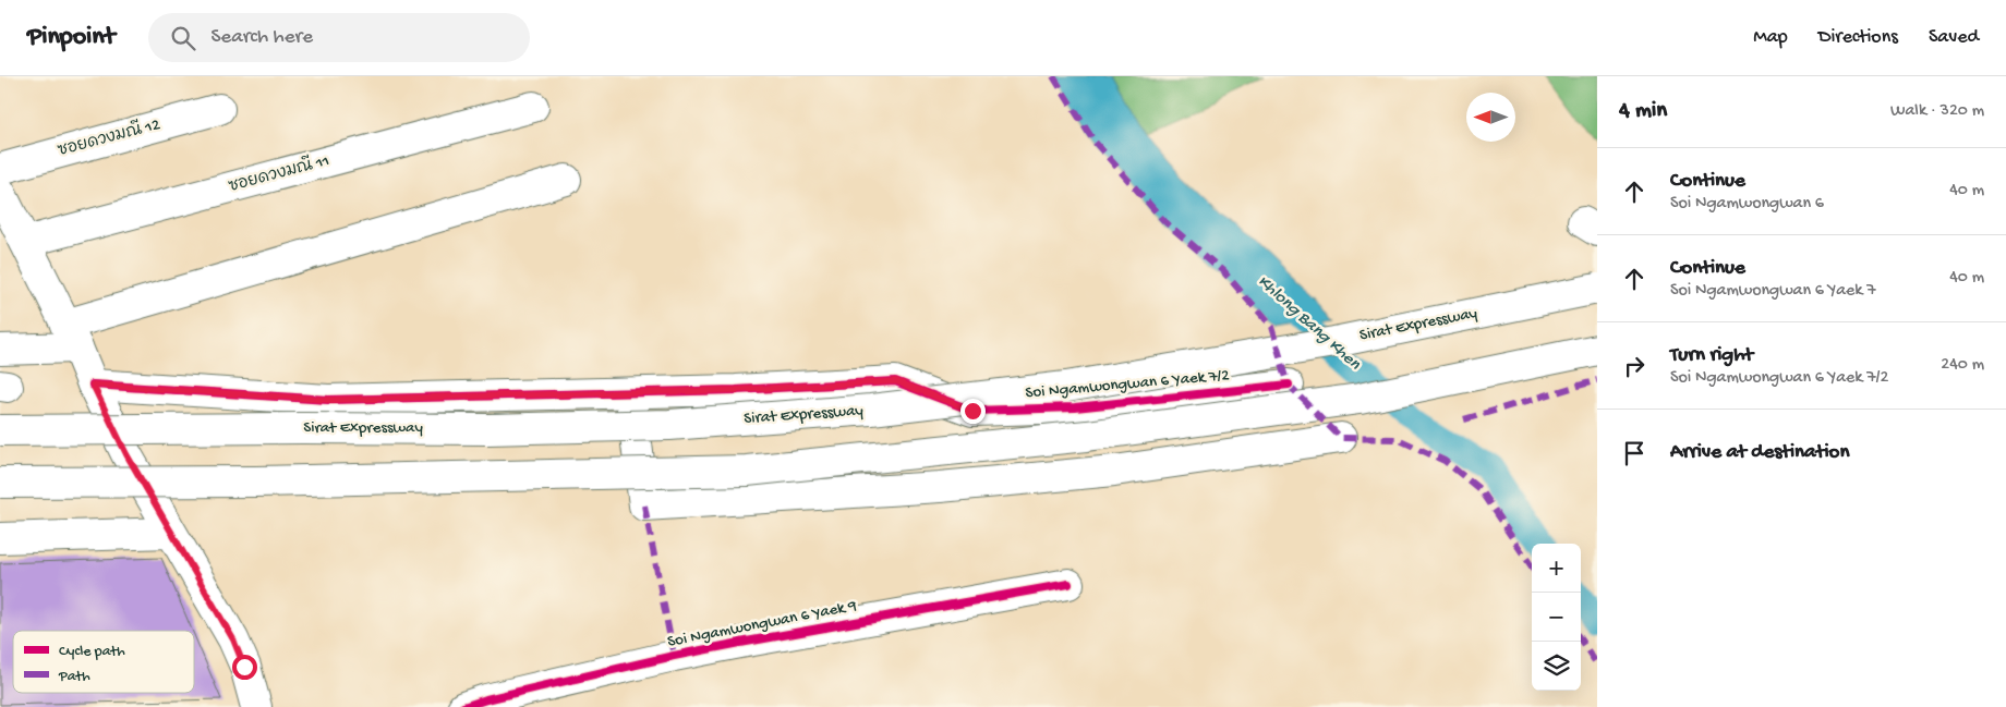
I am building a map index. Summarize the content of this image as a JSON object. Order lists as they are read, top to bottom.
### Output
{
  "streets": {
    "main road": [
      "ซอยดวงมณี 12",
      "ซอยดวงมณี 11",
      "Sirat Expressway",
      "Soi Ngamwongwan 6 Yaek 7/2",
      "Soi Ngamwongwan 6 Yaek 9"
    ]
  },
  "water": ["Khlong Bang Khen"],
  "legend": ["Cycle path", "Path"],
  "north": "left",
  "page": {
    "header": "Pinpoint",
    "search": "Search here",
    "nav": ["Map", "Directions", "Saved"],
    "heading": ["4 min", "Walk · 320 m"],
    "list": [
      ["Continue", "Soi Ngamwongwan 6", "40 m"],
      ["Continue", "Soi Ngamwongwan 6 Yaek 7", "40 m"],
      ["Turn right", "Soi Ngamwongwan 6 Yaek 7/2", "240 m"],
      "Arrive at destination"
    ],
    "map_buttons": ["+", "−"]
  }
}
